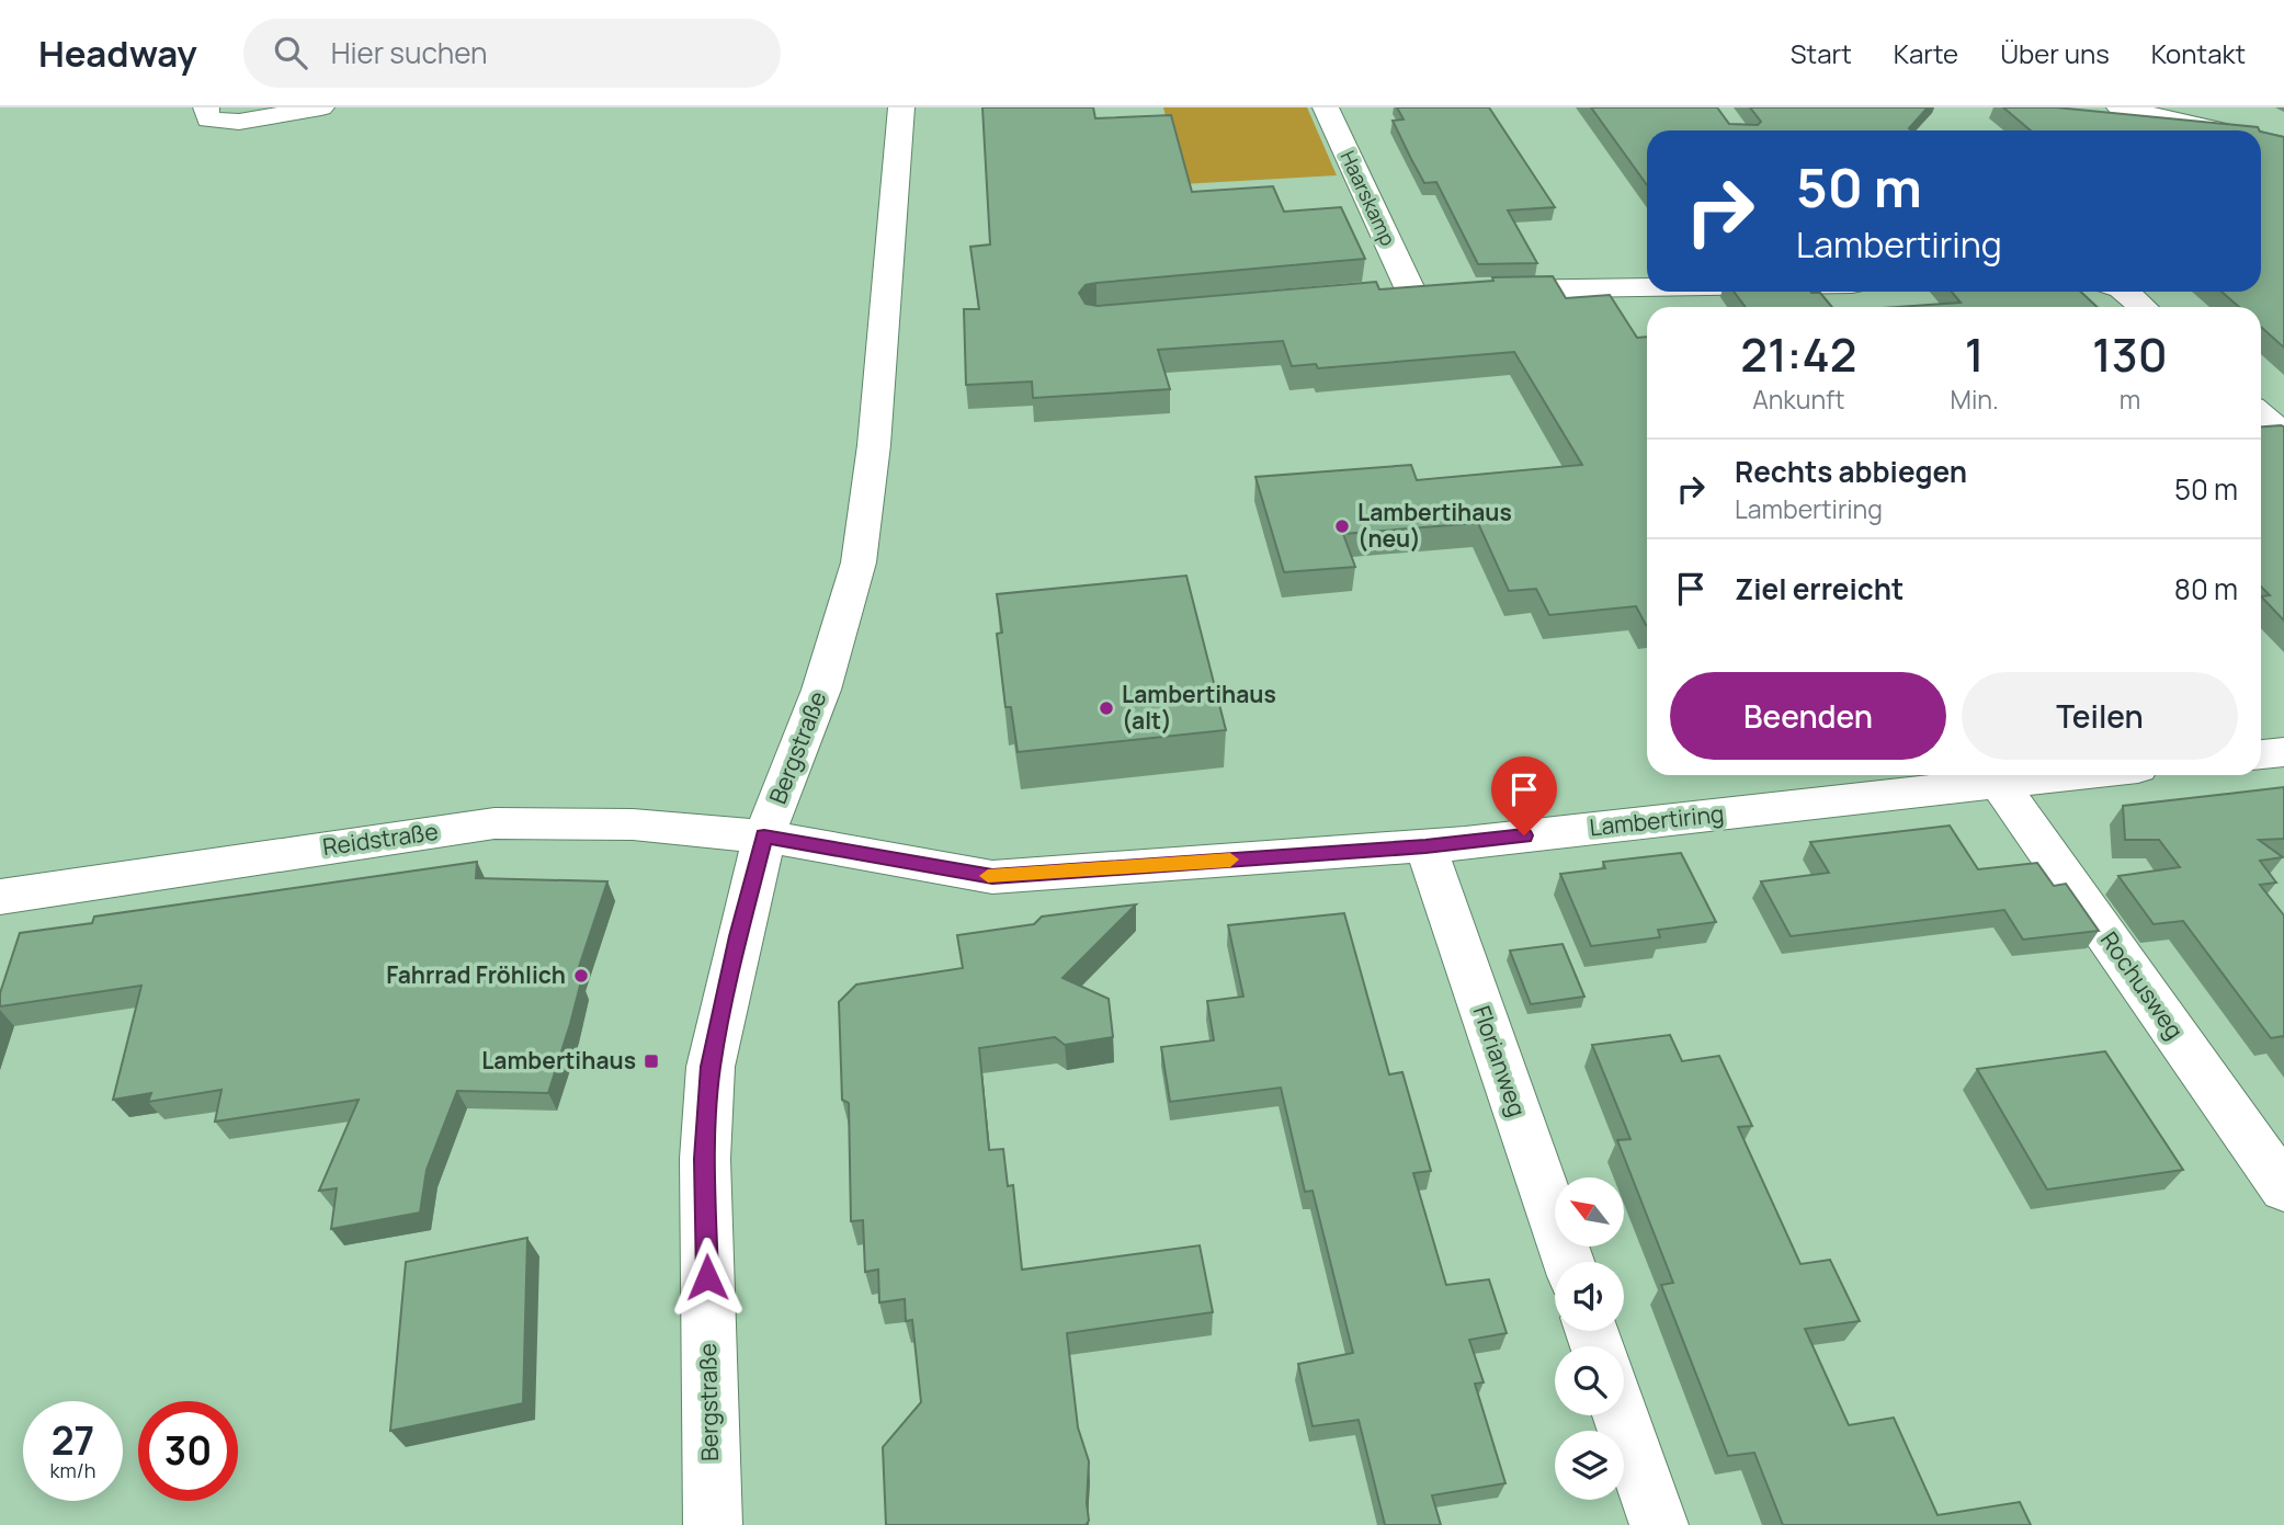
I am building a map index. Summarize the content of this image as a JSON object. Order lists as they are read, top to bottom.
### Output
{
  "streets": {
    "street": [
      "Haarskamp",
      "Bergstraße",
      "Lambertiring",
      "Reidstraße",
      "Rochusweg",
      "Florianweg"
    ]
  },
  "crossings": [
    ["Bergstraße", "Lambertiring"],
    ["Bergstraße", "Reidstraße"],
    ["Lambertiring", "Reidstraße"],
    ["Lambertiring", "Rochusweg"],
    ["Lambertiring", "Florianweg"]
  ],
  "places": {
    "other": ["Lambertihaus (neu)", "Lambertihaus (alt)", "Fahrrad Fröhlich"],
    "transit": ["Lambertihaus"]
  },
  "north": "top left",
  "page": {
    "header": "Headway",
    "search": "Hier suchen",
    "nav": [
      "Start",
      "Karte",
      "Über uns",
      "Kontakt"
    ],
    "turn": ["50 m", "Lambertiring"],
    "eta": [
      "21:42",
      "Ankunft",
      "1",
      "Min.",
      "130",
      "m"
    ],
    "list": [
      {
        "name": "Rechts abbiegen",
        "note": "Lambertiring",
        "value": "50 m"
      },
      {
        "name": "Ziel erreicht",
        "value": "80 m"
      }
    ],
    "buttons": ["Beenden", "Teilen"],
    "speed": "27 km/h",
    "limit": "30"
  }
}
